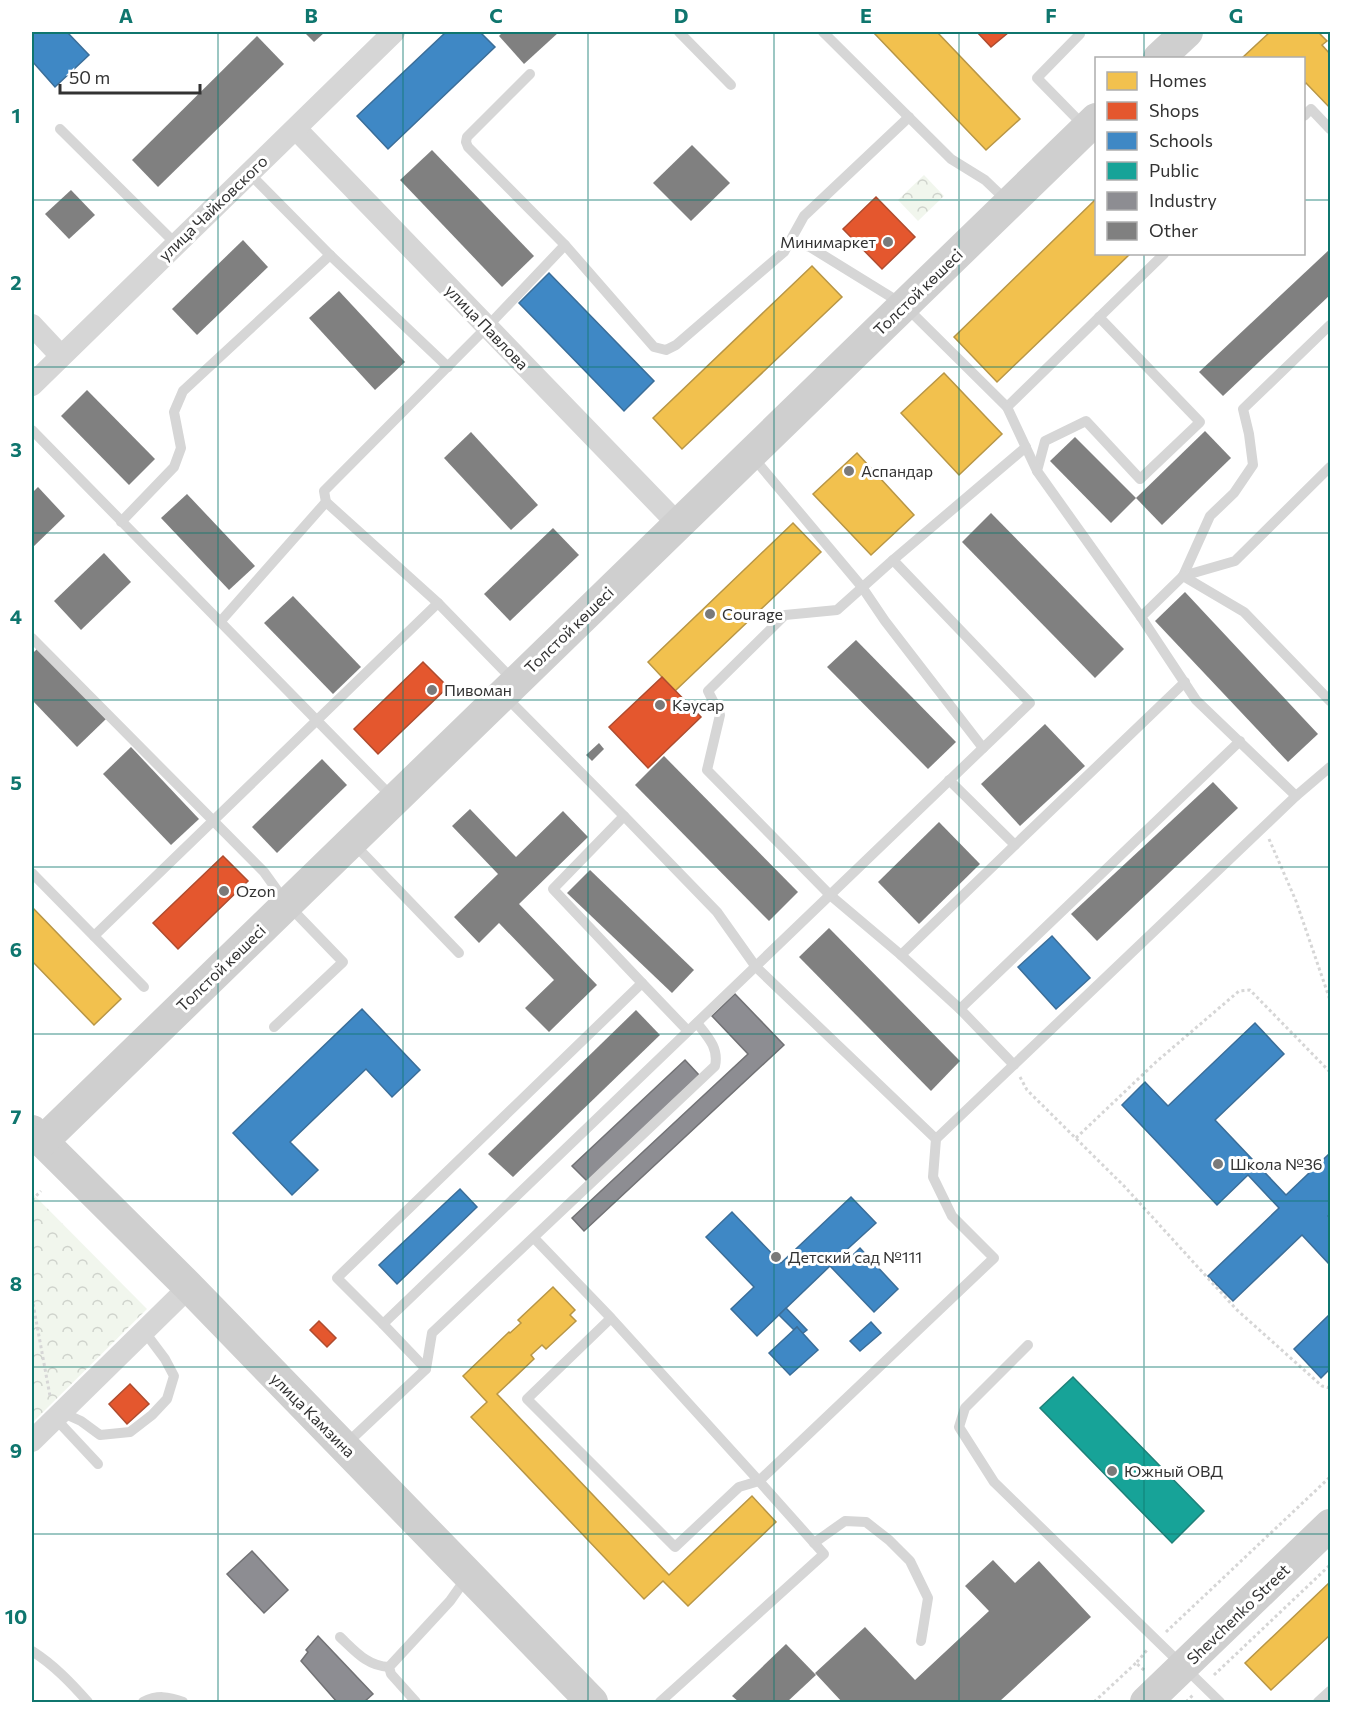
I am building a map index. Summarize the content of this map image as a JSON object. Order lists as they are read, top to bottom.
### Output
{
  "streets": {
    "main road": ["Толстой көшесі", "улица Камзина", "Shevchenko Street"],
    "street": ["улица Чайковского", "улица Павлова"]
  },
  "crossings": [
    ["улица Чайковского", "улица Павлова"],
    ["Толстой көшесі", "улица Павлова"],
    ["Толстой көшесі", "улица Камзина"]
  ],
  "places": [
    "Минимаркет",
    "Аспандар",
    "Courage",
    "Пивоман",
    "Кәусар",
    "Ozon",
    "Школа №36",
    "Детский сад №111",
    "Южный ОВД"
  ],
  "legend": [
    "Homes",
    "Shops",
    "Schools",
    "Public",
    "Industry",
    "Other"
  ],
  "scale_bar": "50 m",
  "grid": {
    "columns": [
      "A",
      "B",
      "C",
      "D",
      "E",
      "F",
      "G"
    ],
    "rows": [
      "1",
      "2",
      "3",
      "4",
      "5",
      "6",
      "7",
      "8",
      "9",
      "10"
    ]
  }
}
